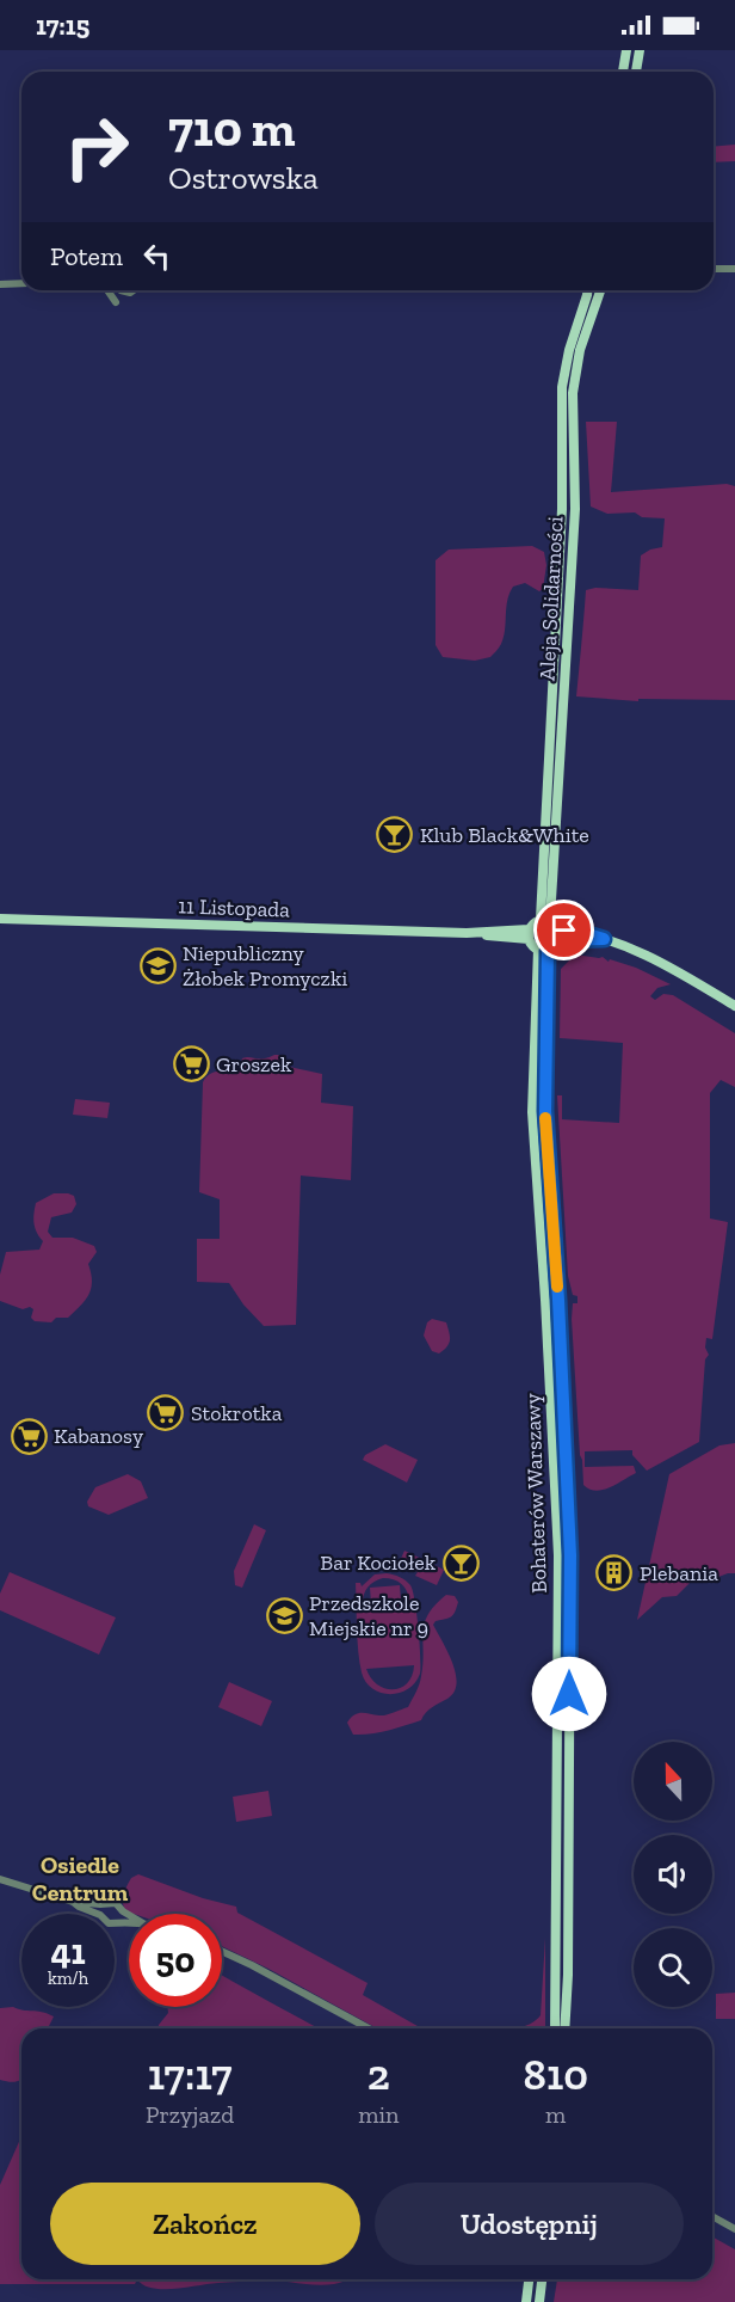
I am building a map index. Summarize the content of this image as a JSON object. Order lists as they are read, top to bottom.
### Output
{
  "streets": {
    "main road": ["Aleja Solidarności", "11 Listopada", "Bohaterów Warszawy"]
  },
  "districts": ["Osiedle Centrum"],
  "places": {
    "bar": ["Klub Black&White", "Bar Kociołek"],
    "school or university": ["Niepubliczny Żłobek Promyczki", "Przedszkole Miejskie nr 9"],
    "supermarket": ["Groszek", "Stokrotka", "Kabanosy"],
    "building": ["Plebania"]
  },
  "north": "top",
  "page": {
    "status": "17:15",
    "turn": ["710 m", "Ostrowska"],
    "then": "Potem",
    "speed": "41 km/h",
    "limit": "50",
    "eta": [
      "17:17",
      "Przyjazd",
      "2",
      "min",
      "810",
      "m"
    ],
    "buttons": ["Zakończ", "Udostępnij"]
  }
}
